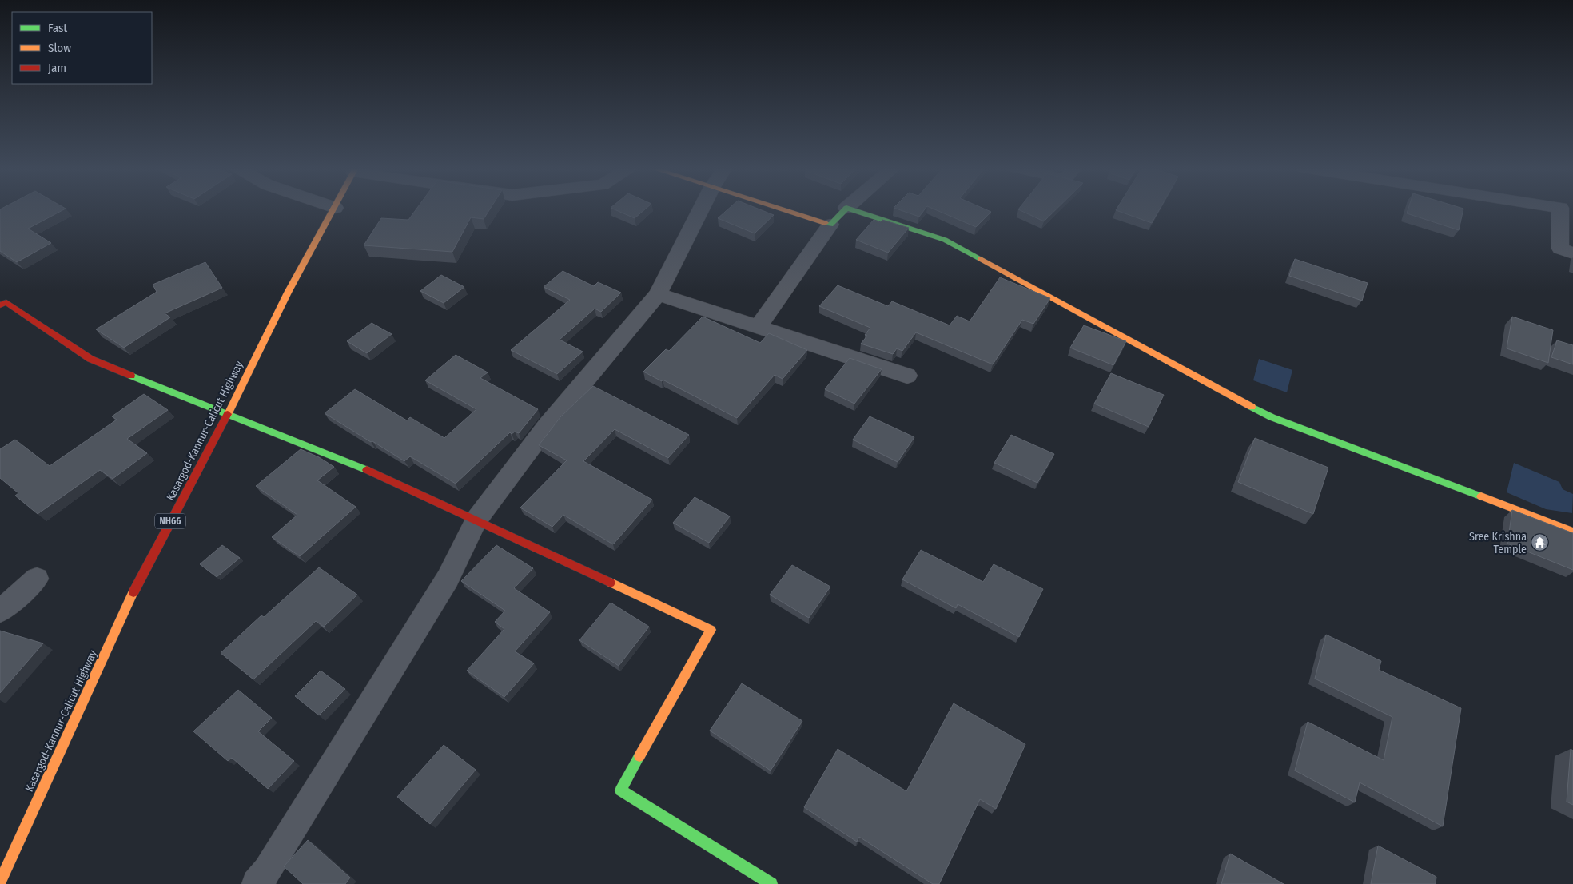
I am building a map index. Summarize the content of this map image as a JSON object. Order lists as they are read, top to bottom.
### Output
{
  "streets": {
    "main road": ["Kasargod-Kannur-Calicut Highway", "NH66"]
  },
  "places": {
    "temple": ["Sree Krishna Temple"]
  },
  "legend": ["Fast", "Slow", "Jam"]
}
